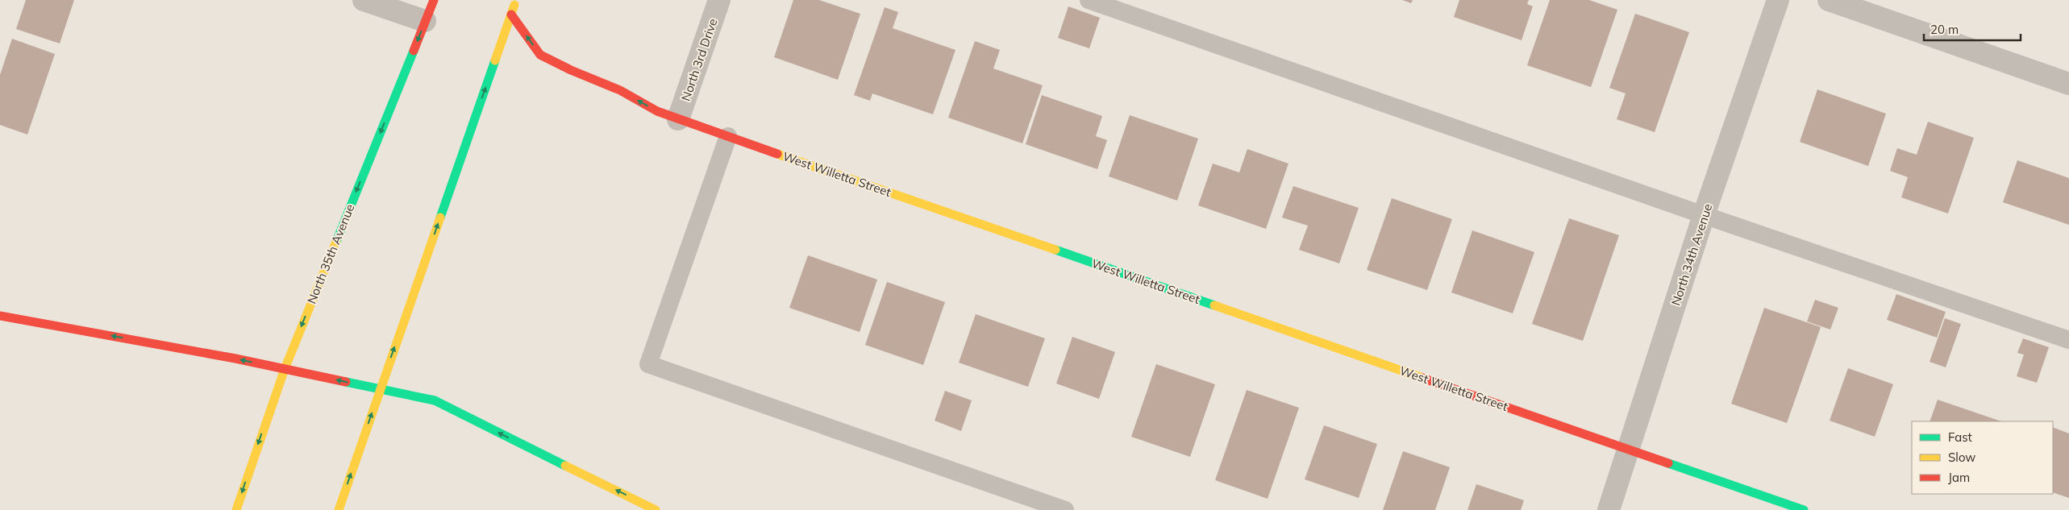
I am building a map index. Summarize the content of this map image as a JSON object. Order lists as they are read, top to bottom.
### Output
{
  "streets": {
    "main road": ["West Willetta Street", "North 35th Avenue"],
    "street": ["North 3rd Drive", "North 34th Avenue"]
  },
  "crossings": [
    ["North 3rd Drive", "West Willetta Street"],
    ["West Willetta Street", "North 34th Avenue"]
  ],
  "one_way": ["North 35th Avenue"],
  "legend": ["Fast", "Slow", "Jam"],
  "scale_bar": "20 m"
}
